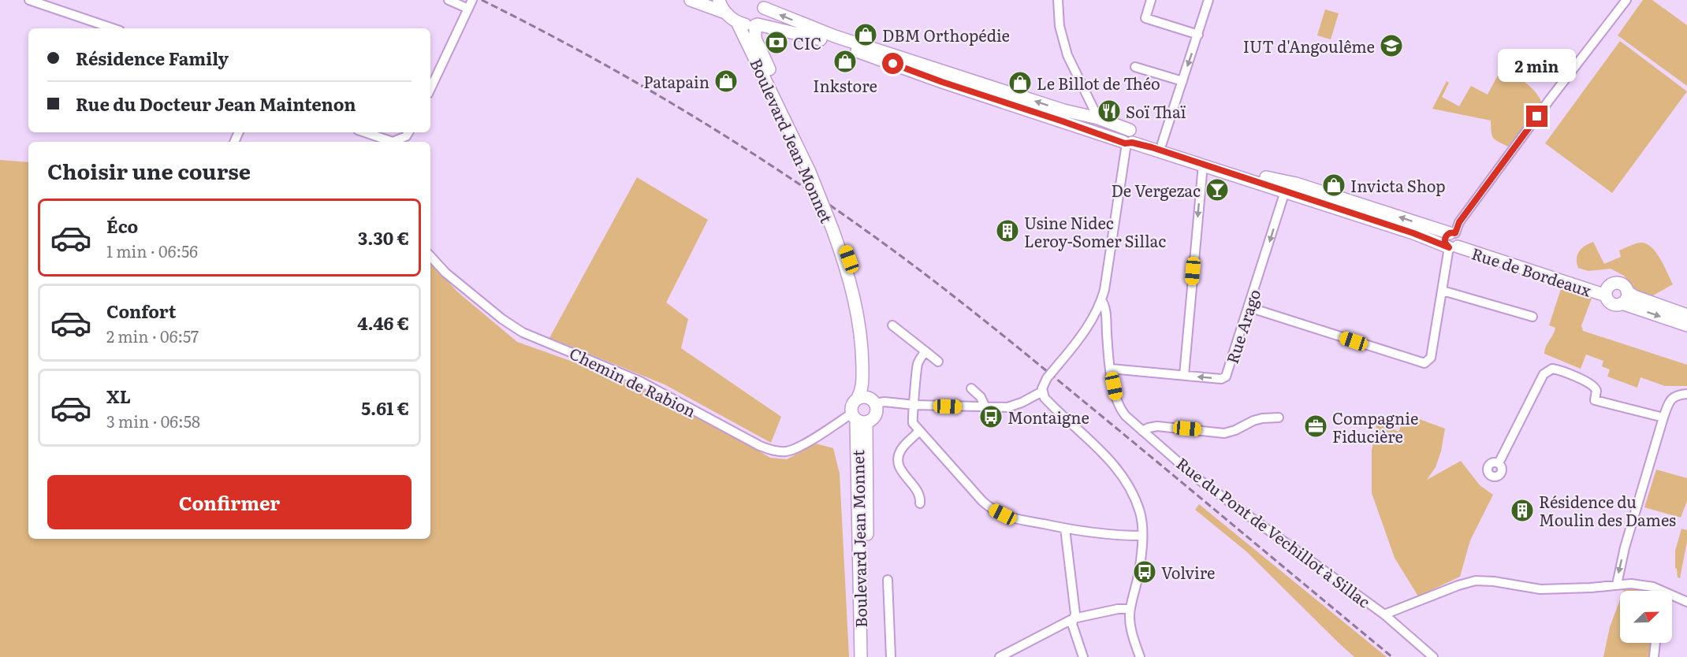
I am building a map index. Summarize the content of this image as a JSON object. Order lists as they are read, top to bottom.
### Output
{
  "streets": {
    "main road": ["Boulevard Jean Monnet", "Rue de Bordeaux"],
    "street": ["Rue Arago", "Chemin de Rabion", "Rue du Pont de Vechillot à Sillac"]
  },
  "crossings": [
    ["Boulevard Jean Monnet", "Rue de Bordeaux"],
    ["Boulevard Jean Monnet", "Chemin de Rabion"],
    ["Rue de Bordeaux", "Rue Arago"],
    ["Rue Arago", "Rue du Pont de Vechillot à Sillac"]
  ],
  "places": {
    "shop": [
      "DBM Orthopédie",
      "Inkstore",
      "Patapain",
      "Le Billot de Théo",
      "Invicta Shop"
    ],
    "bank": ["CIC"],
    "school or university": ["IUT d'Angoulême"],
    "restaurant": ["Soï Thaï"],
    "bar": ["De Vergezac"],
    "building": ["Usine Nidec Leroy-Somer Sillac", "Résidence du Moulin des Dames"],
    "bus stop": ["Montaigne", "Volvire"],
    "office": ["Compagnie Fiducière"]
  },
  "north": "top right",
  "page": {
    "banner": ["Résidence Family", "Rue du Docteur Jean Maintenon"],
    "bubble": "2 min",
    "heading": "Choisir une course",
    "list": [
      {
        "name": "Éco",
        "note": "1 min · 06:56",
        "value": "3.30 €"
      },
      {
        "name": "Confort",
        "note": "2 min · 06:57",
        "value": "4.46 €"
      },
      {
        "name": "XL",
        "note": "3 min · 06:58",
        "value": "5.61 €"
      }
    ],
    "buttons": "Confirmer"
  }
}
